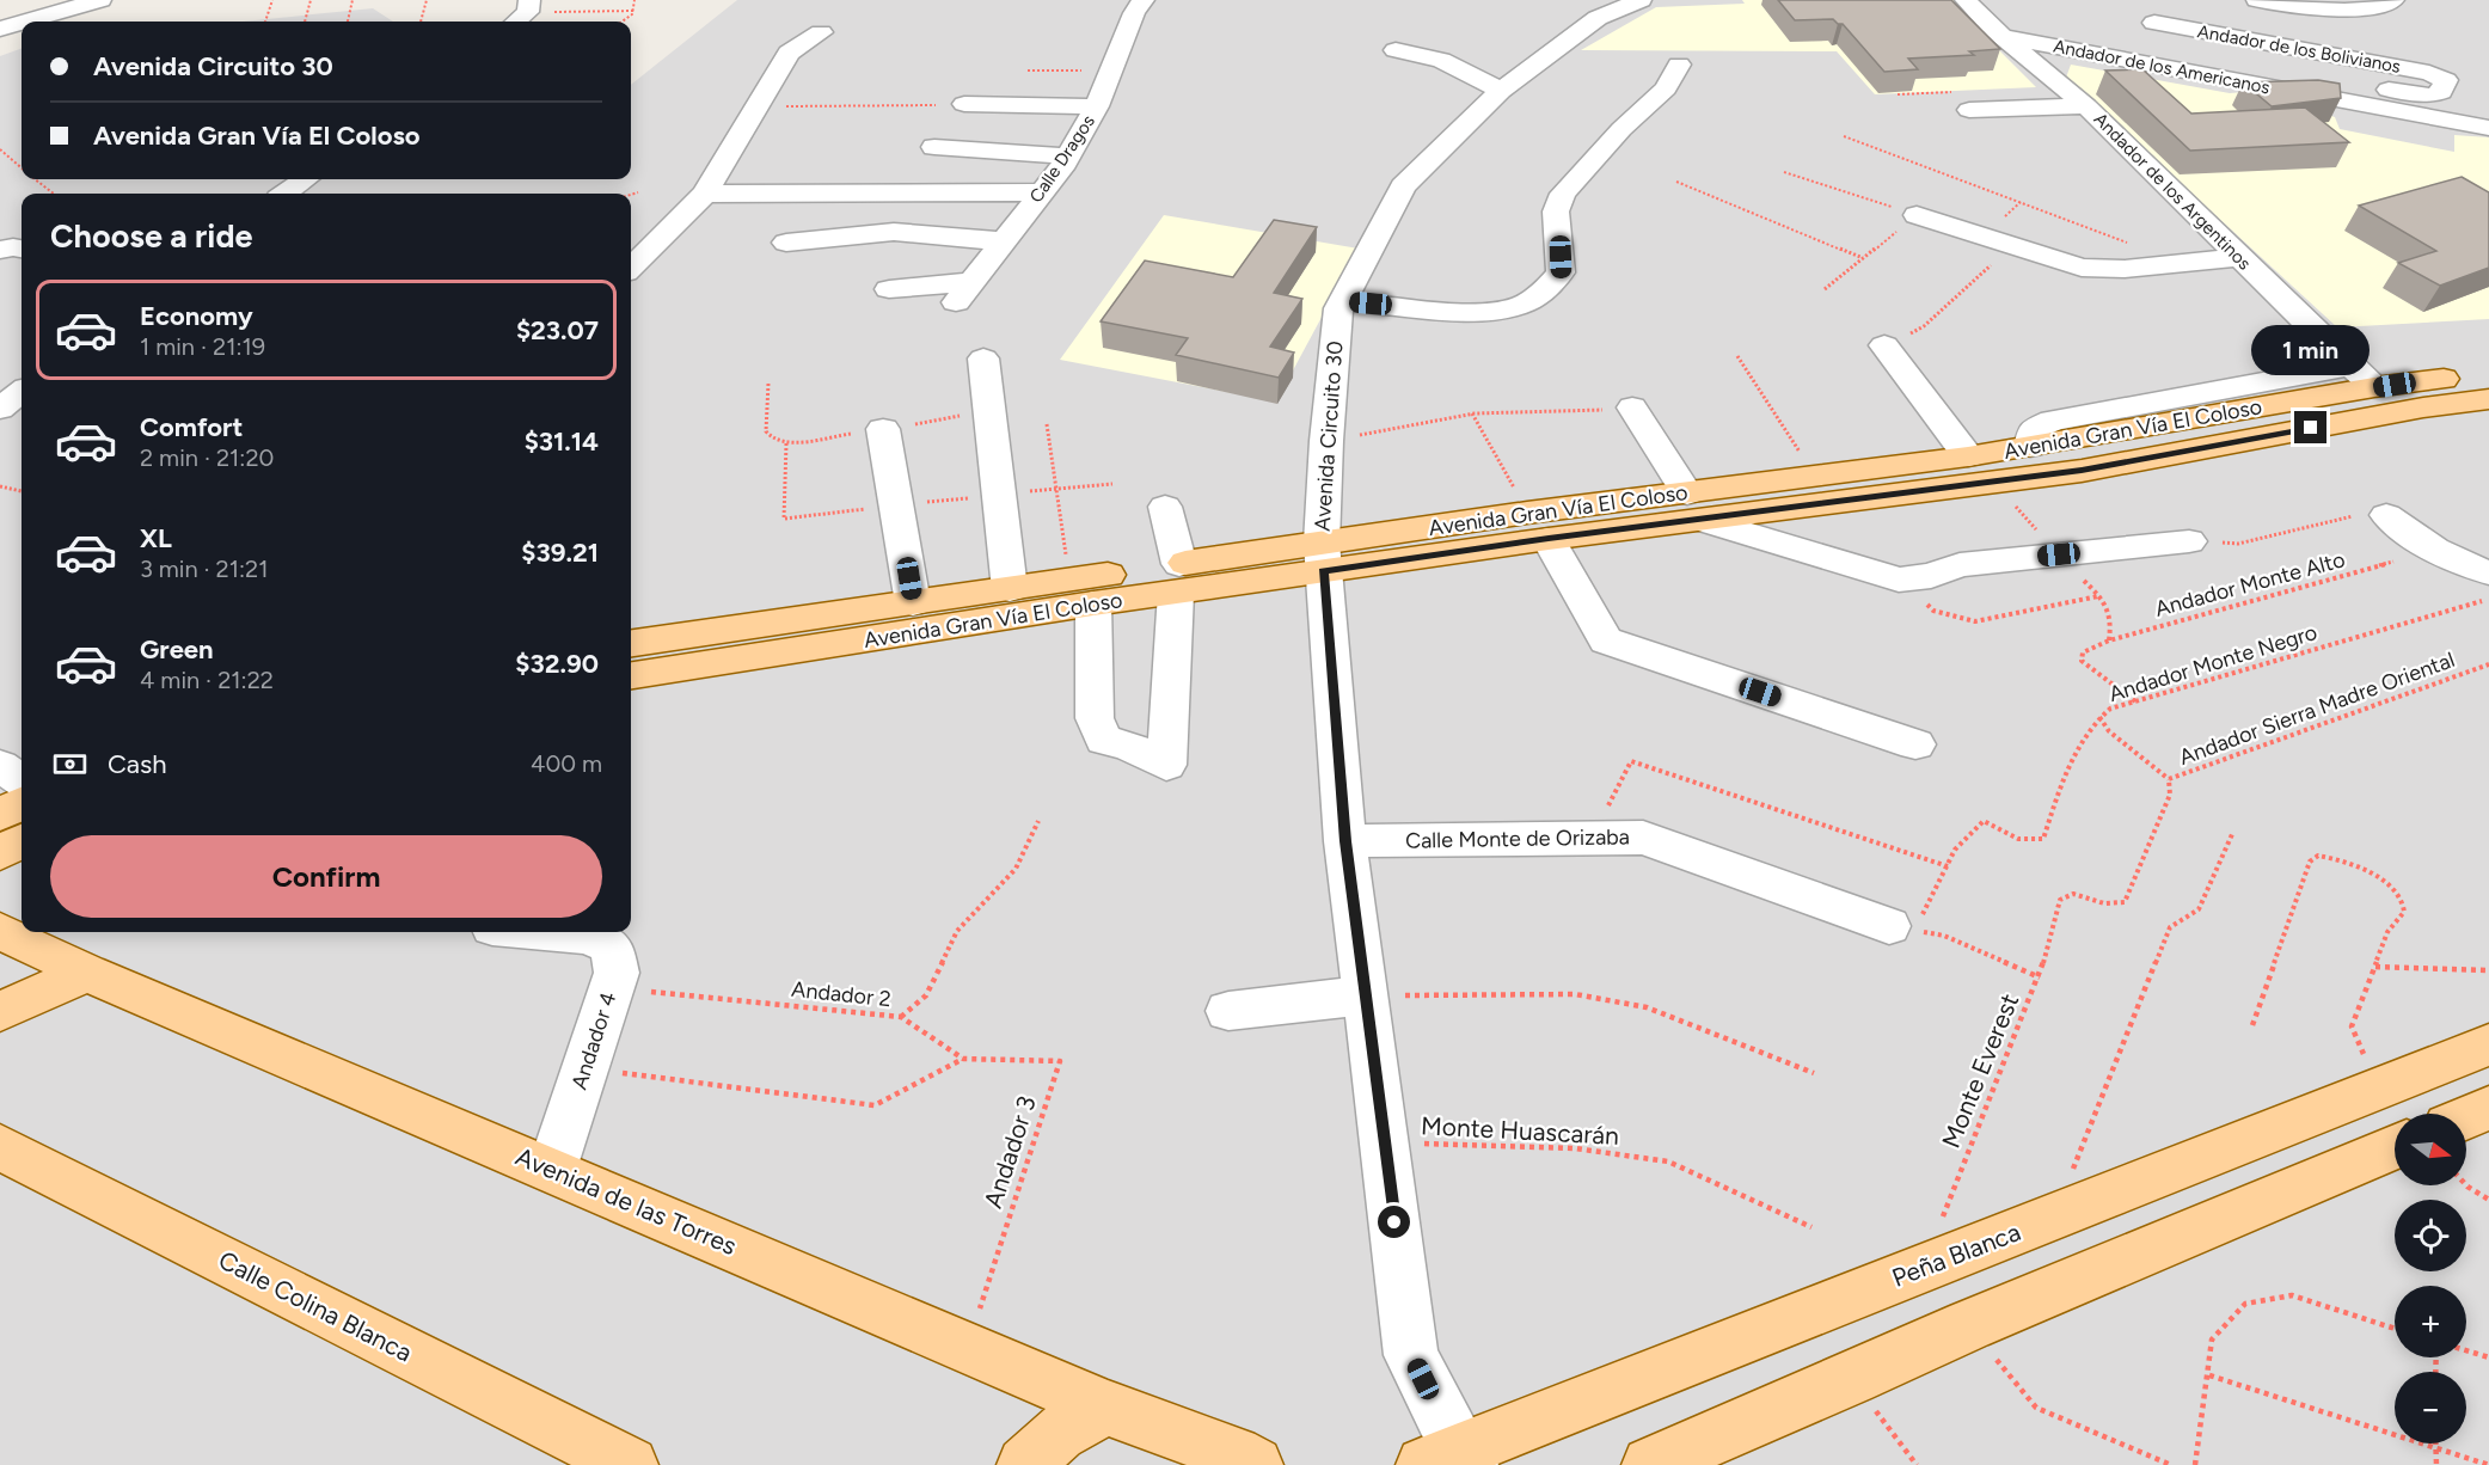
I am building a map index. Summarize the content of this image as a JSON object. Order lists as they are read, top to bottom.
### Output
{
  "streets": {
    "main road": [
      "Avenida Gran Vía El Coloso",
      "Avenida de las Torres",
      "Peña Blanca",
      "Calle Colina Blanca"
    ],
    "street": [
      "Andador de los Bolivianos",
      "Andador de los Americanos",
      "Calle Dragos",
      "Andador de los Argentinos",
      "Avenida Circuito 30",
      "Calle Monte de Orizaba",
      "Andador 4"
    ],
    "path": [
      "Andador Monte Alto",
      "Andador Monte Negro",
      "Andador Sierra Madre Oriental",
      "Andador 2",
      "Monte Everest",
      "Monte Huascarán",
      "Andador 3"
    ]
  },
  "crossings": [
    ["Andador de los Bolivianos", "Andador de los Americanos"],
    ["Andador de los Americanos", "Andador de los Argentinos"],
    ["Andador de los Argentinos", "Avenida Gran Vía El Coloso"],
    ["Avenida Gran Vía El Coloso", "Avenida Circuito 30"],
    ["Avenida Circuito 30", "Calle Monte de Orizaba"],
    ["Avenida Circuito 30", "Monte Huascarán"],
    ["Avenida Circuito 30", "Peña Blanca"],
    ["Andador Monte Alto", "Andador Monte Negro"],
    ["Andador Sierra Madre Oriental", "Monte Everest"],
    ["Andador 2", "Andador 4"],
    ["Andador 2", "Andador 3"],
    ["Andador 4", "Avenida de las Torres"],
    ["Monte Everest", "Peña Blanca"],
    ["Andador 3", "Avenida de las Torres"]
  ],
  "north": "right",
  "page": {
    "banner": ["Avenida Circuito 30", "Avenida Gran Vía El Coloso"],
    "heading": "Choose a ride",
    "list": [
      {
        "name": "Economy",
        "note": "1 min · 21:19",
        "value": "$23.07"
      },
      {
        "name": "Comfort",
        "note": "2 min · 21:20",
        "value": "$31.14"
      },
      {
        "name": "XL",
        "note": "3 min · 21:21",
        "value": "$39.21"
      },
      {
        "name": "Green",
        "note": "4 min · 21:22",
        "value": "$32.90"
      }
    ],
    "bubble": "1 min",
    "pay": ["Cash", "400 m"],
    "buttons": "Confirm",
    "map_buttons": ["+", "−"]
  }
}
